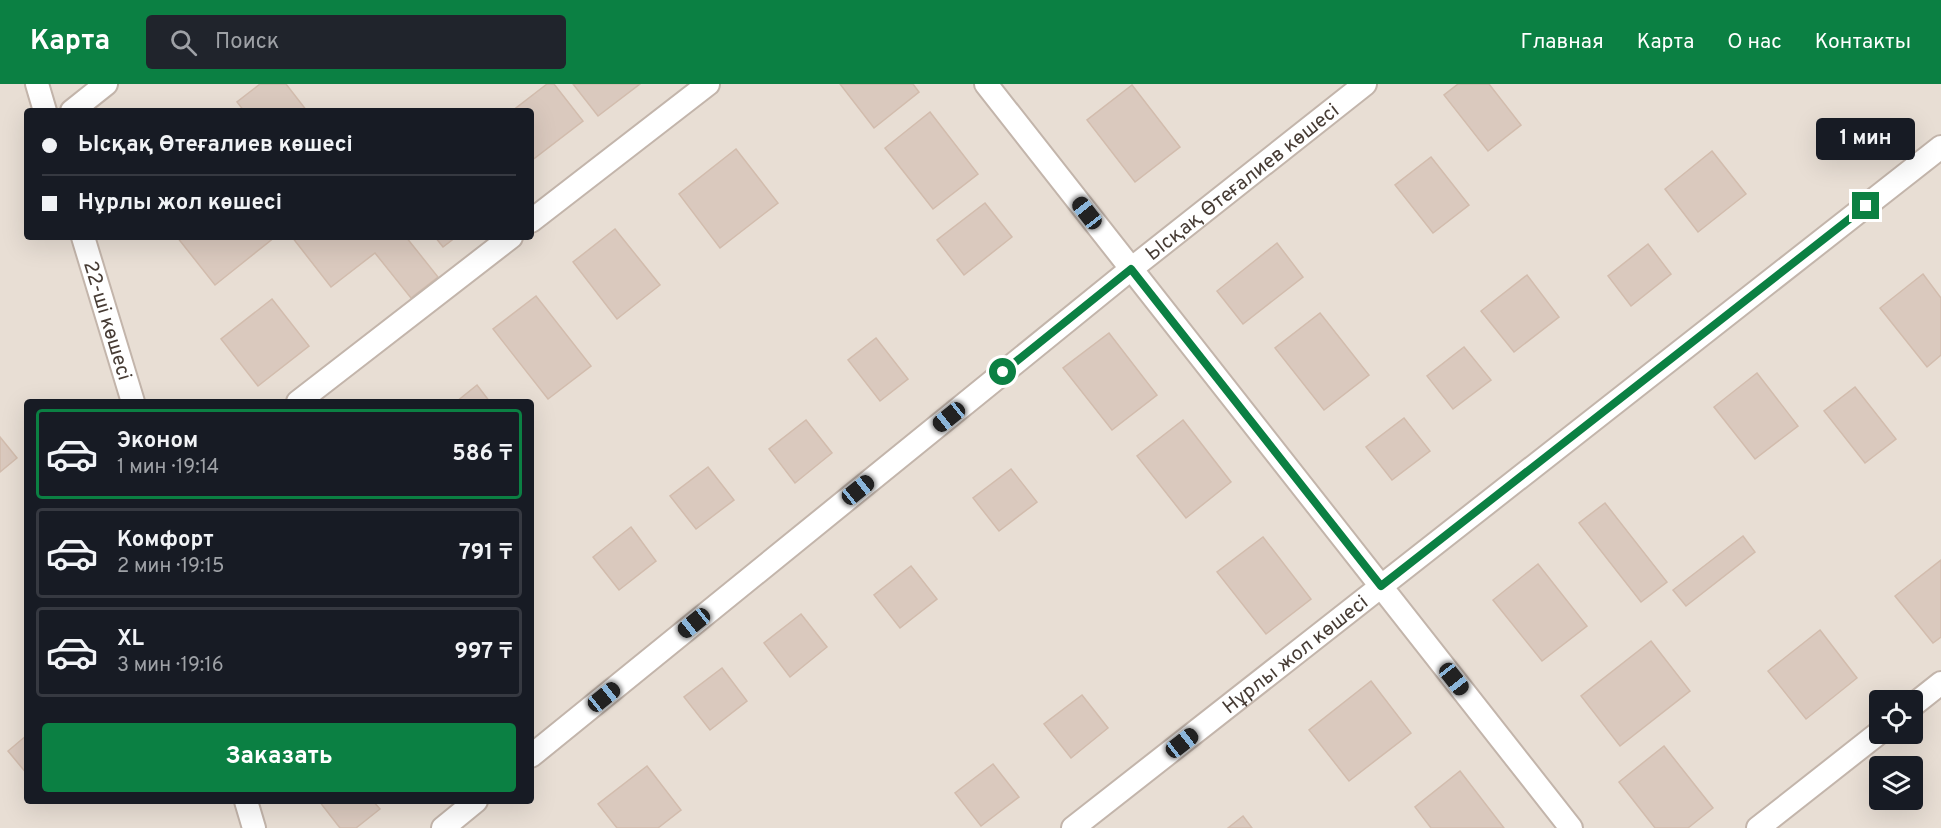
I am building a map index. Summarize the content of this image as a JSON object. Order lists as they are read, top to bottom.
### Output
{
  "streets": {
    "street": ["Ысқақ Өтеғалиев көшесі", "22-ші көшесі", "Нұрлы жол көшесі"]
  },
  "page": {
    "header": "Карта",
    "search": "Поиск",
    "nav": [
      "Главная",
      "Карта",
      "О нас",
      "Контакты"
    ],
    "banner": ["Ысқақ Өтеғалиев көшесі", "Нұрлы жол көшесі"],
    "bubble": "1 мин",
    "list": [
      {
        "name": "Эконом",
        "note": "1 мин · 19:14",
        "value": "586 ₸"
      },
      {
        "name": "Комфорт",
        "note": "2 мин · 19:15",
        "value": "791 ₸"
      },
      {
        "name": "XL",
        "note": "3 мин · 19:16",
        "value": "997 ₸"
      }
    ],
    "buttons": "Заказать"
  }
}
